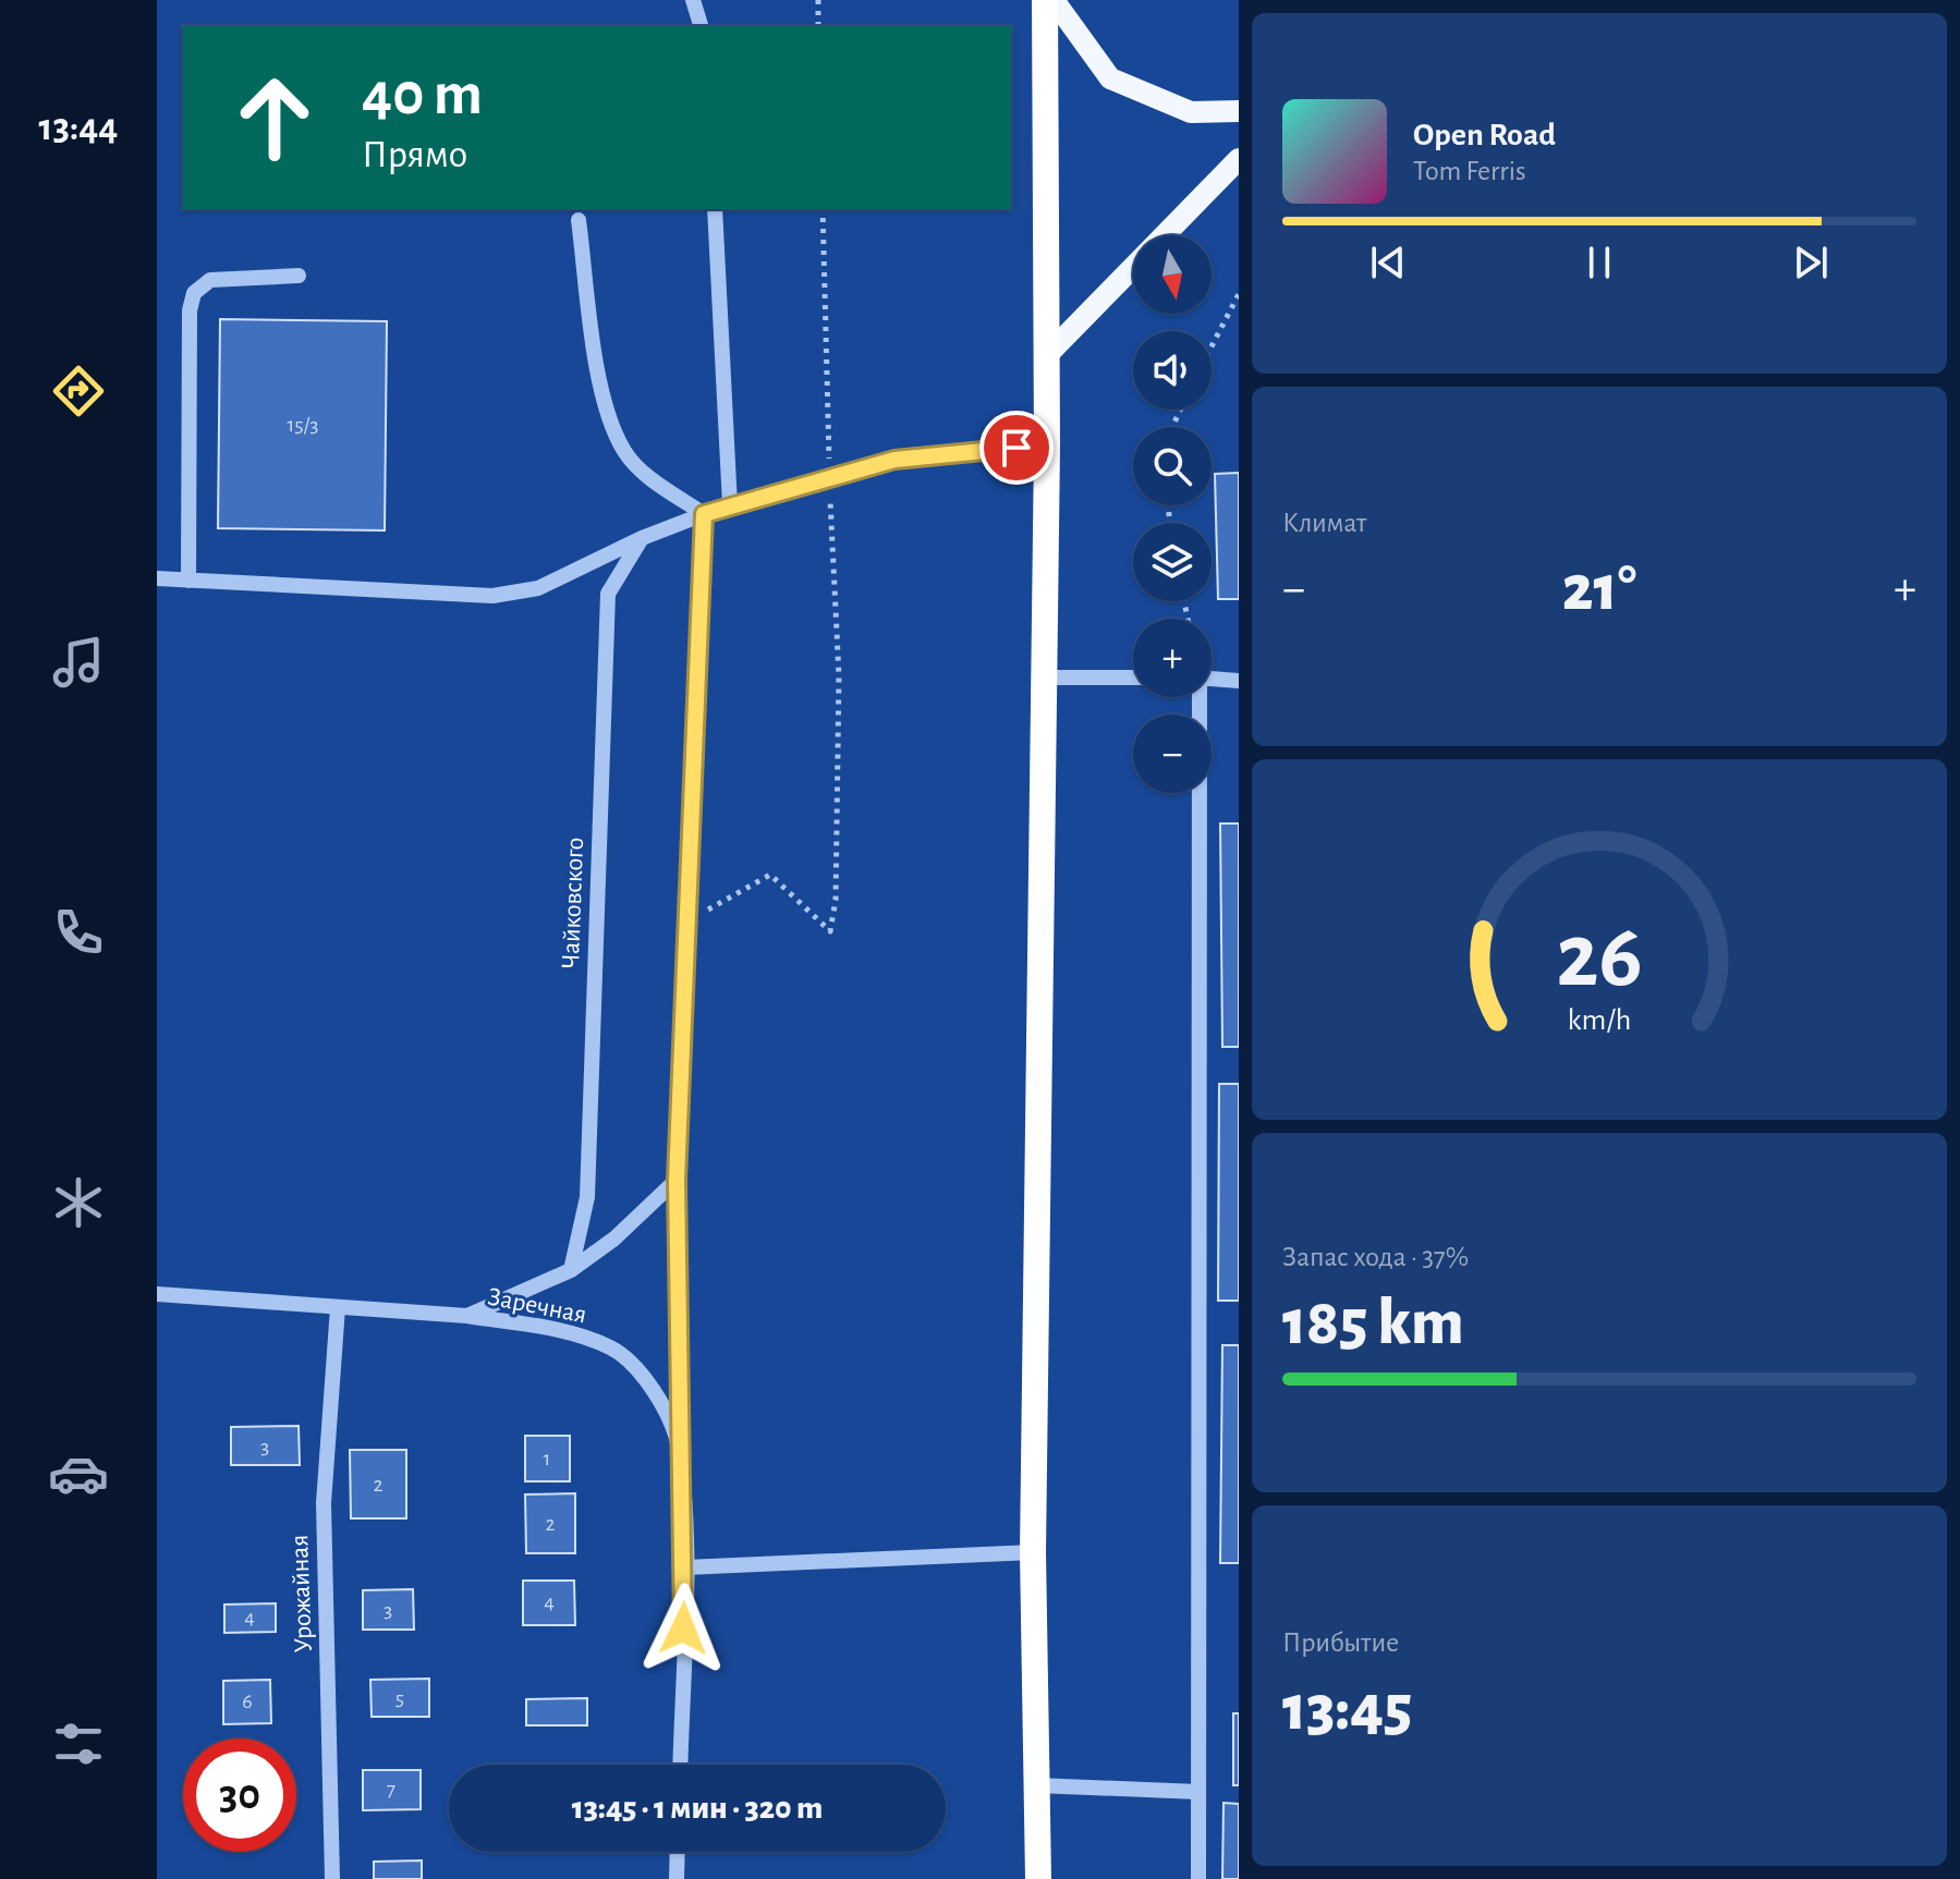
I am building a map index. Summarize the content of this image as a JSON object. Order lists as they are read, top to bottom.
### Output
{
  "streets": {
    "street": ["Чайковского", "Заречная", "Урожайная"]
  },
  "house_numbers": [
    "15/3",
    "3",
    "1",
    "2",
    "2",
    "4",
    "3",
    "4",
    "5",
    "6",
    "7"
  ],
  "north": "bottom",
  "page": {
    "tabs": "13:44",
    "turn": ["40 m", "Прямо"],
    "song": ["Open Road", "Tom Ferris"],
    "map_buttons": ["+", "−"],
    "tile": [
      "Климат",
      ["Запас хода · 37%", "185 km"],
      ["Прибытие", "13:45"]
    ],
    "heat": ["−", "21°", "+"],
    "limit": "30",
    "trip": "13:45 · 1 мин · 320 m",
    "gauge": ["26", "km/h"]
  }
}
